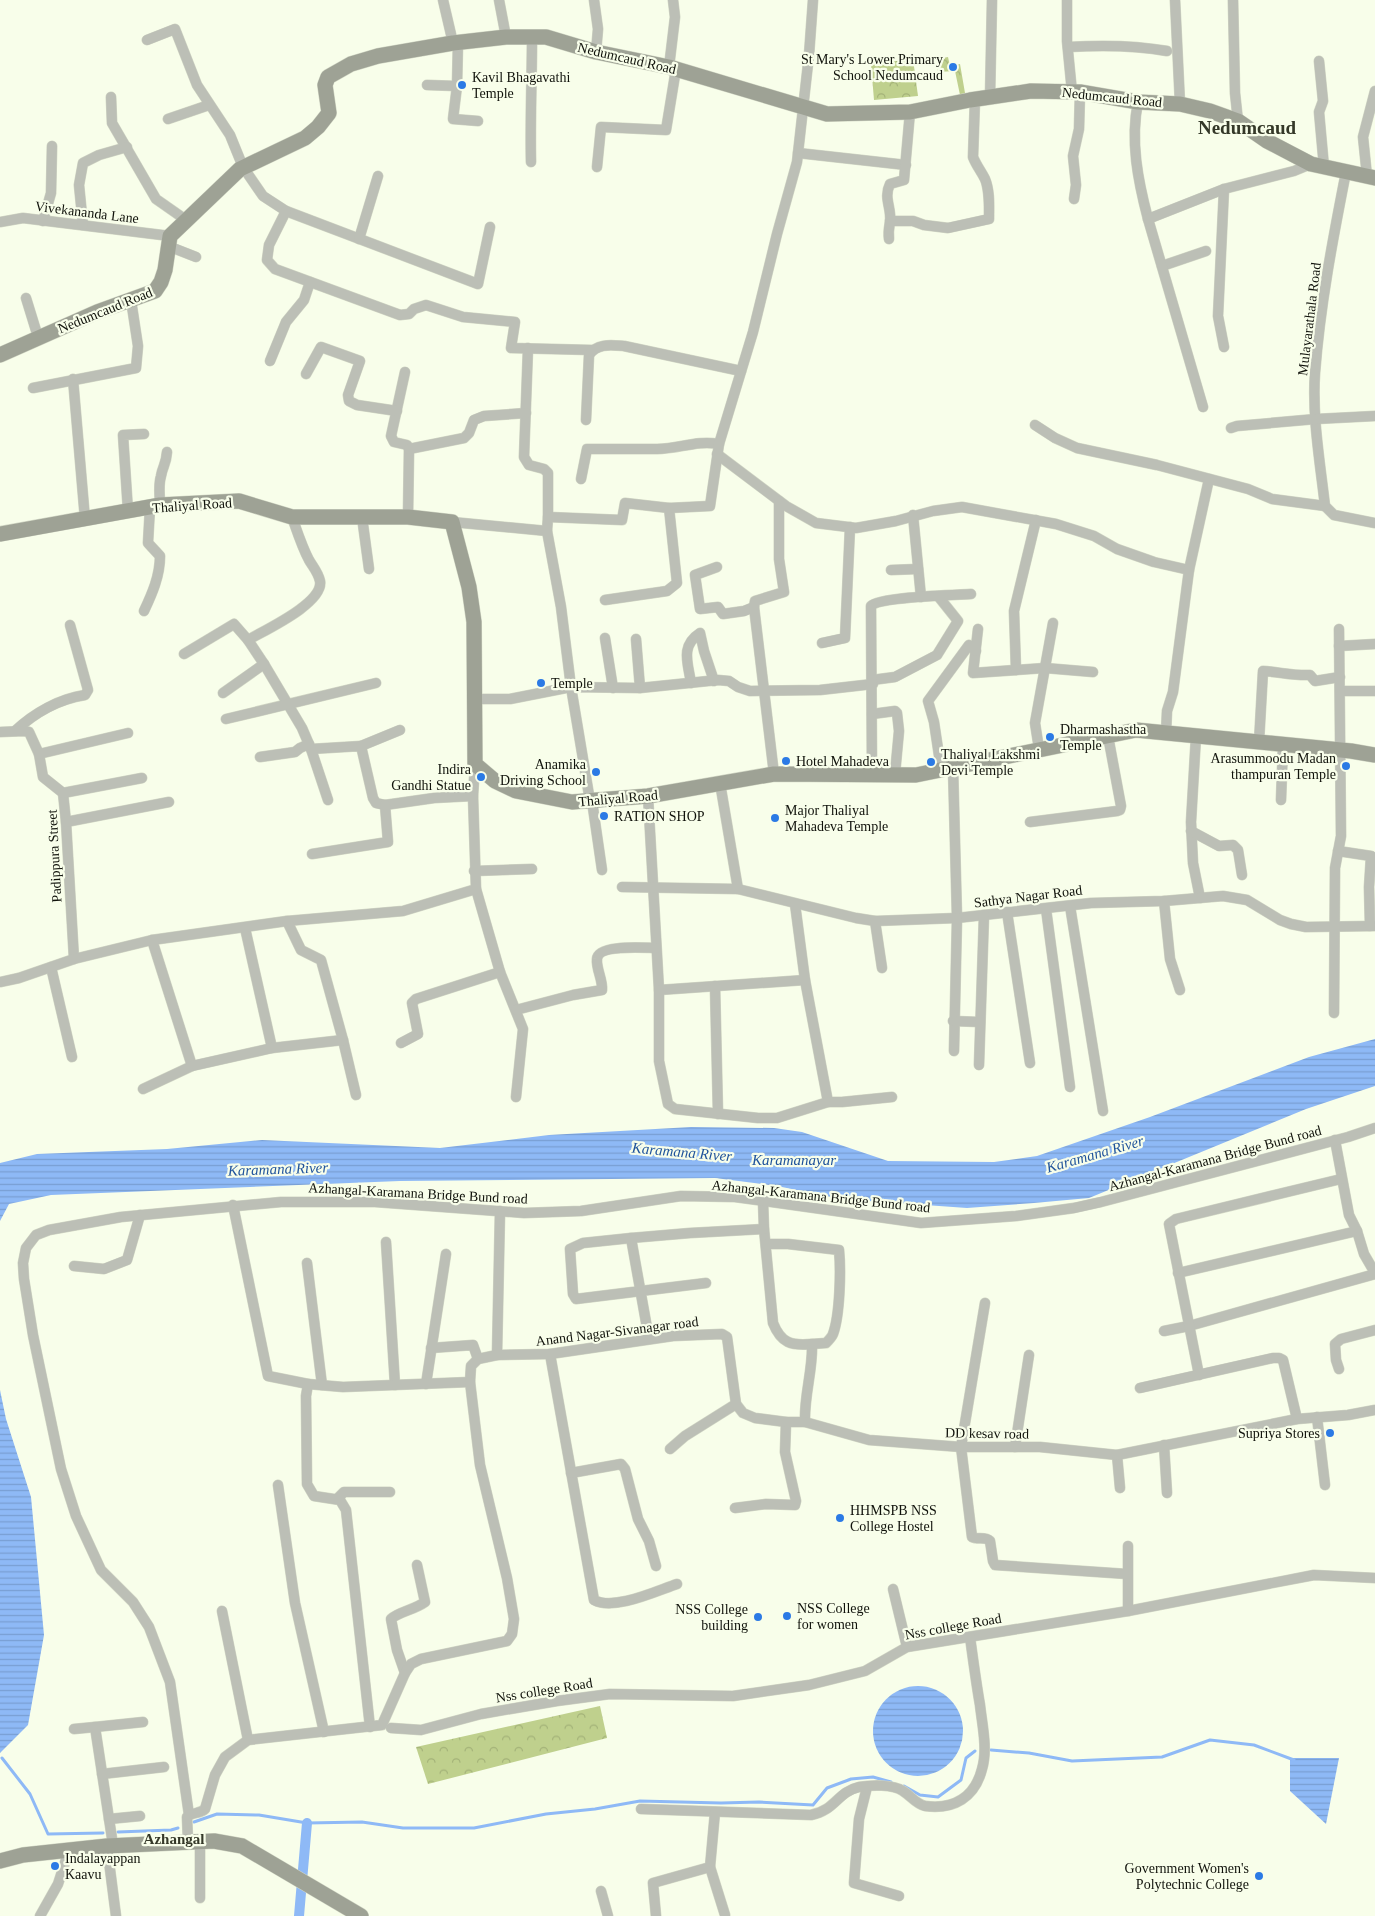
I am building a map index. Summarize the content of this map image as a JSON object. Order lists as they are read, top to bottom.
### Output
{
  "streets": {
    "main road": ["Nedumcaud Road", "Thaliyal Road"],
    "street": [
      "Vivekananda Lane",
      "Mulayarathala Road",
      "Padippura Street",
      "Sathya Nagar Road",
      "Azhangal-Karamana Bridge Bund road",
      "Anand Nagar-Sivanagar road",
      "DD kesav road",
      "Nss college Road"
    ]
  },
  "crossings": [
    ["Nedumcaud Road", "Vivekananda Lane"],
    ["Nedumcaud Road", "Mulayarathala Road"],
    ["Thaliyal Road", "Sathya Nagar Road"]
  ],
  "districts": ["Nedumcaud", "Azhangal"],
  "water": ["Karamana River", "Karamanayar"],
  "places": [
    "St Mary's Lower Primary School Nedumcaud",
    "Kavil Bhagavathi Temple",
    "Temple",
    "Dharmashastha Temple",
    "Hotel Mahadeva",
    "Thaliyal Lakshmi Devi Temple",
    "Arasummoodu Madan thampuran Temple",
    "Anamika Driving School",
    "Indira Gandhi Statue",
    "RATION SHOP",
    "Major Thaliyal Mahadeva Temple",
    "Supriya Stores",
    "HHMSPB NSS College Hostel",
    "NSS College for women",
    "NSS College building",
    "Indalayappan Kaavu",
    "Government Women's Polytechnic College"
  ]
}
